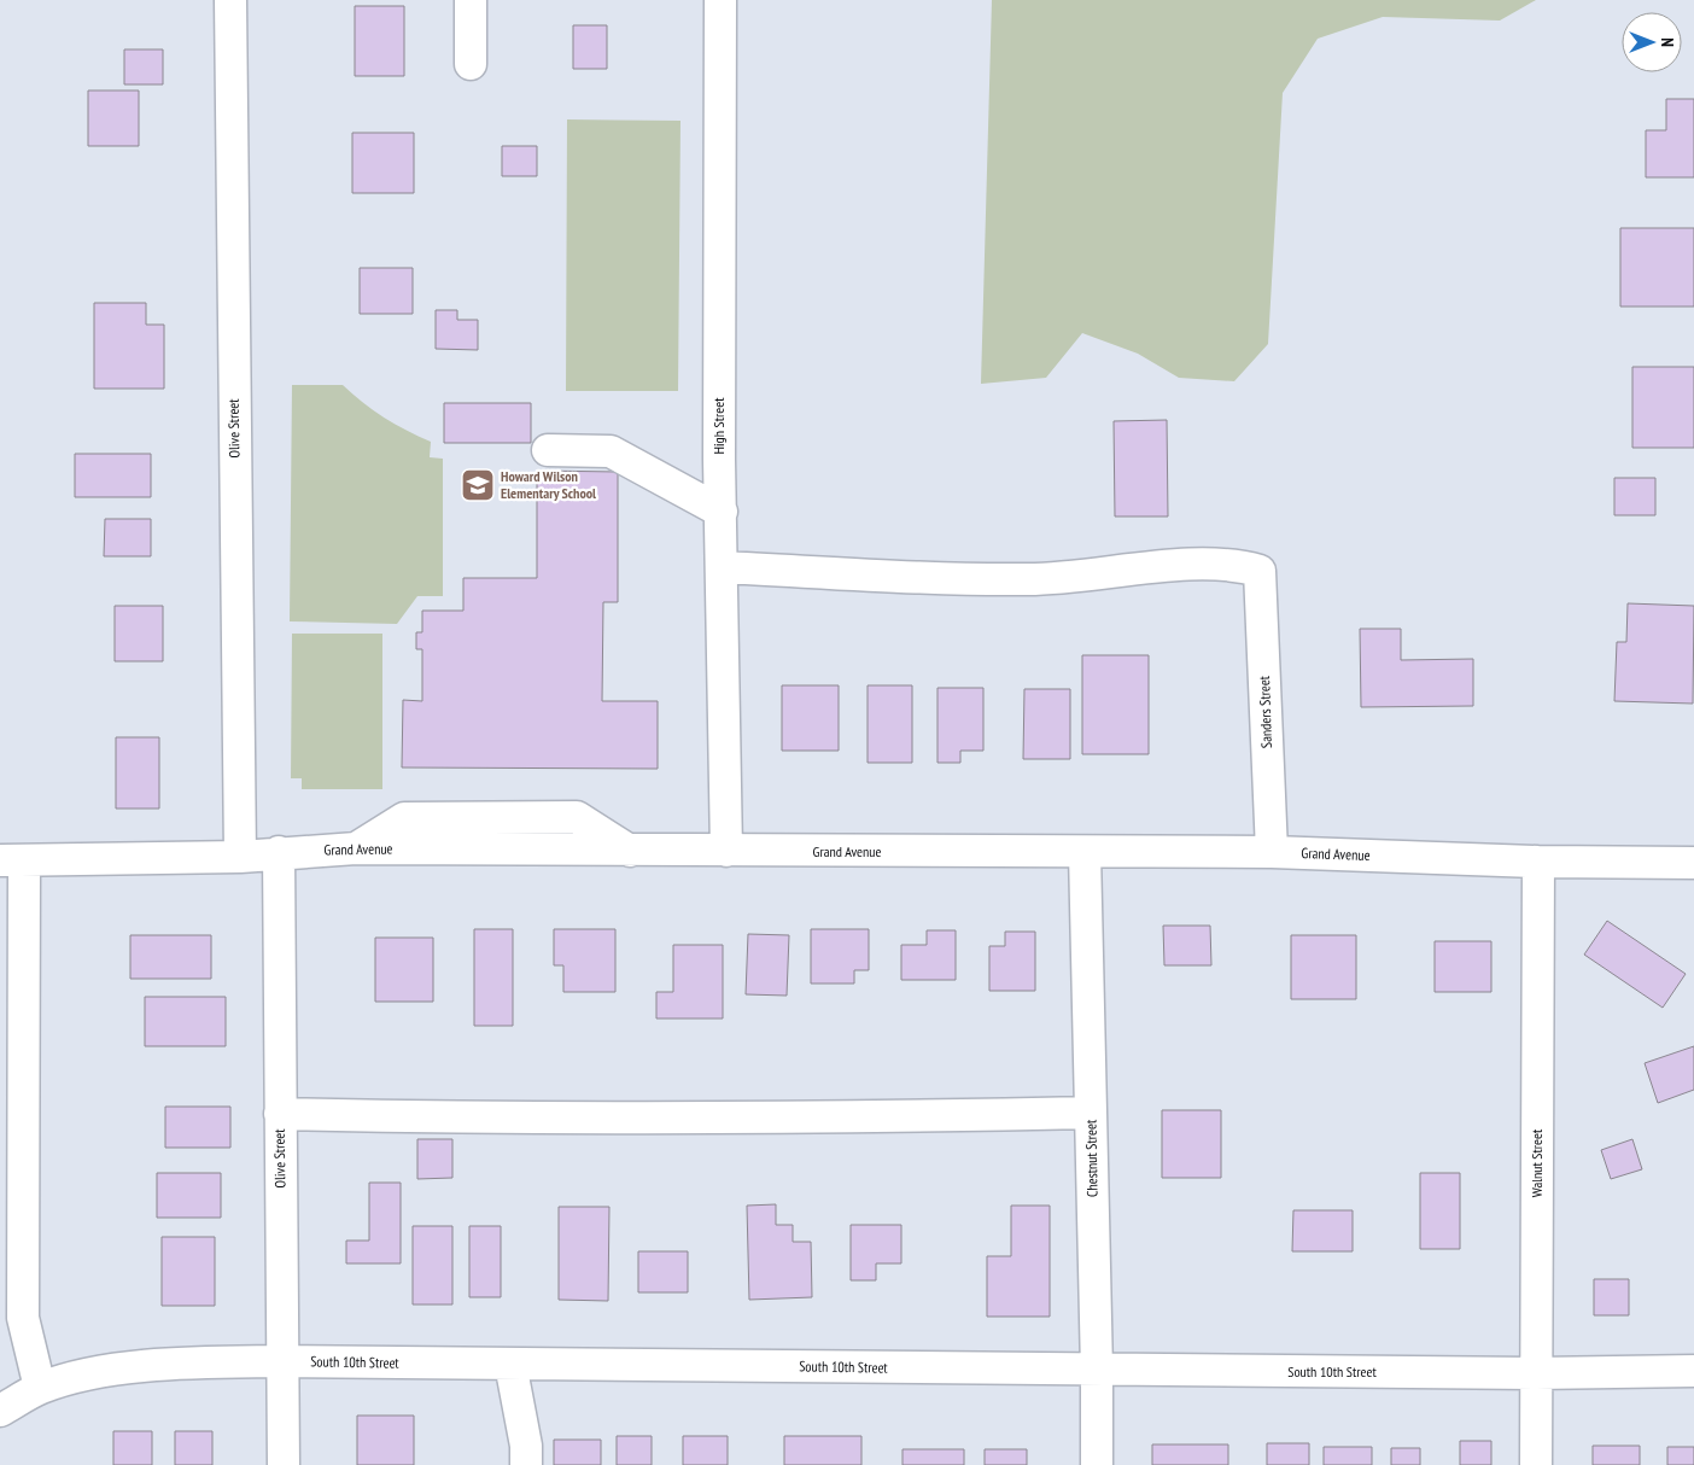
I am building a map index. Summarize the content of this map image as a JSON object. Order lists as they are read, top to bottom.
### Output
{
  "streets": {
    "street": [
      "High Street",
      "Olive Street",
      "Sanders Street",
      "Grand Avenue",
      "Chestnut Street",
      "Walnut Street",
      "South 10th Street"
    ]
  },
  "crossings": [
    ["High Street", "Sanders Street"],
    ["High Street", "Grand Avenue"],
    ["Olive Street", "Grand Avenue"],
    ["Olive Street", "South 10th Street"],
    ["Sanders Street", "Grand Avenue"],
    ["Grand Avenue", "Chestnut Street"],
    ["Grand Avenue", "Walnut Street"],
    ["Chestnut Street", "South 10th Street"],
    ["Walnut Street", "South 10th Street"]
  ],
  "places": {
    "school or university": ["Howard Wilson Elementary School"]
  },
  "north": "right"
}
